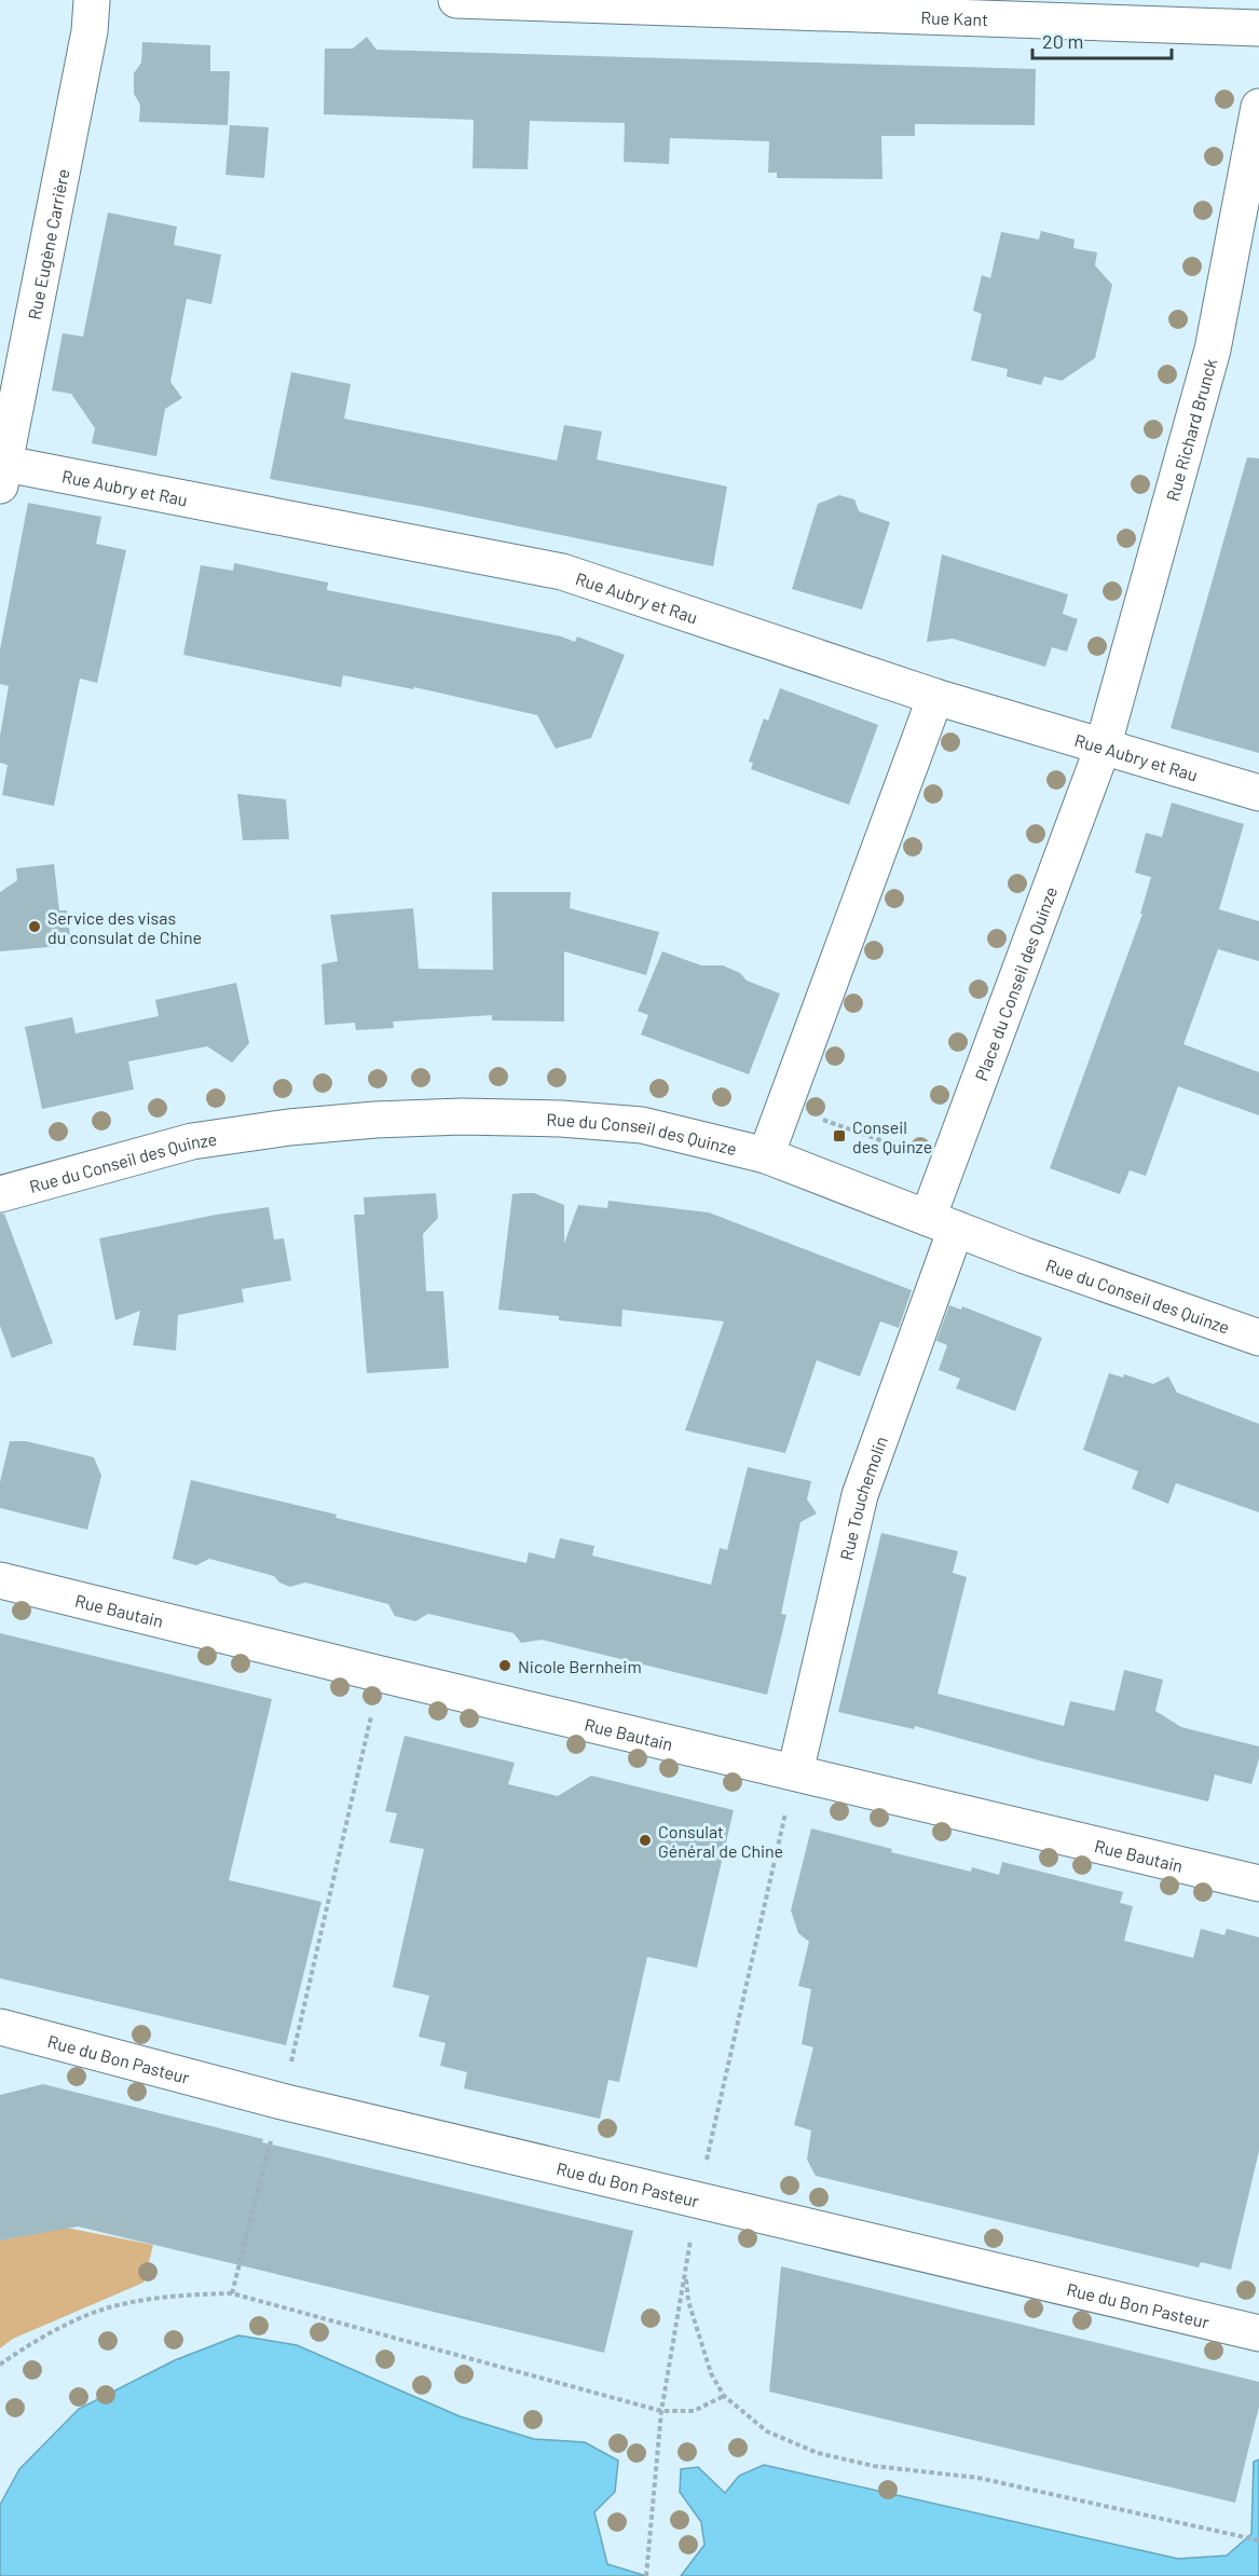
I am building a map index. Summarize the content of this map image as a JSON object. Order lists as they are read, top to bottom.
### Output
{
  "streets": {
    "street": [
      "Rue Kant",
      "Rue Eugène Carrière",
      "Rue Richard Brunck",
      "Rue Aubry et Rau",
      "Place du Conseil des Quinze",
      "Rue du Conseil des Quinze",
      "Rue Touchemolin",
      "Rue Bautain",
      "Rue du Bon Pasteur"
    ]
  },
  "crossings": [
    ["Rue Eugène Carrière", "Rue Aubry et Rau"],
    ["Rue Richard Brunck", "Rue Aubry et Rau"],
    ["Rue Richard Brunck", "Place du Conseil des Quinze"],
    ["Rue Aubry et Rau", "Place du Conseil des Quinze"],
    ["Place du Conseil des Quinze", "Rue du Conseil des Quinze"],
    ["Place du Conseil des Quinze", "Rue Touchemolin"],
    ["Rue du Conseil des Quinze", "Rue Touchemolin"],
    ["Rue Touchemolin", "Rue Bautain"]
  ],
  "places": {
    "other": ["Service des visas du consulat de Chine", "Nicole Bernheim", "Consulat Général de Chine"],
    "transit": ["Conseil des Quinze"]
  },
  "scale_bar": "20 m"
}
